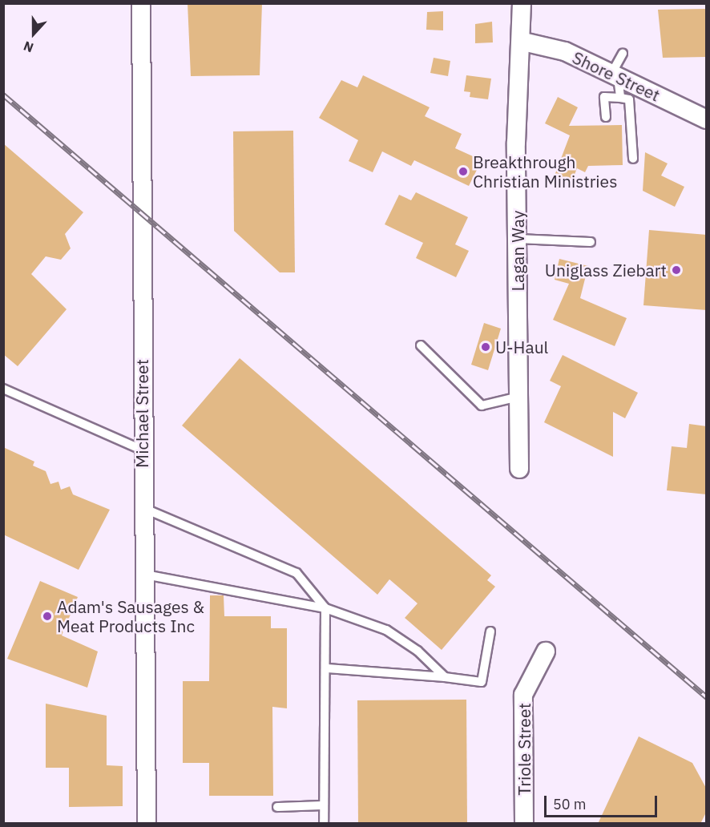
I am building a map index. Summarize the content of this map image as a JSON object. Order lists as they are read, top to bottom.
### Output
{
  "streets": {
    "street": [
      "Shore Street",
      "Lagan Way",
      "Michael Street",
      "Triole Street"
    ]
  },
  "crossings": [
    ["Shore Street", "Lagan Way"]
  ],
  "places": [
    "Breakthrough Christian Ministries",
    "Uniglass Ziebart",
    "U-Haul",
    "Adam's Sausages & Meat Products Inc"
  ],
  "scale_bar": "50 m",
  "north": "bottom"
}
